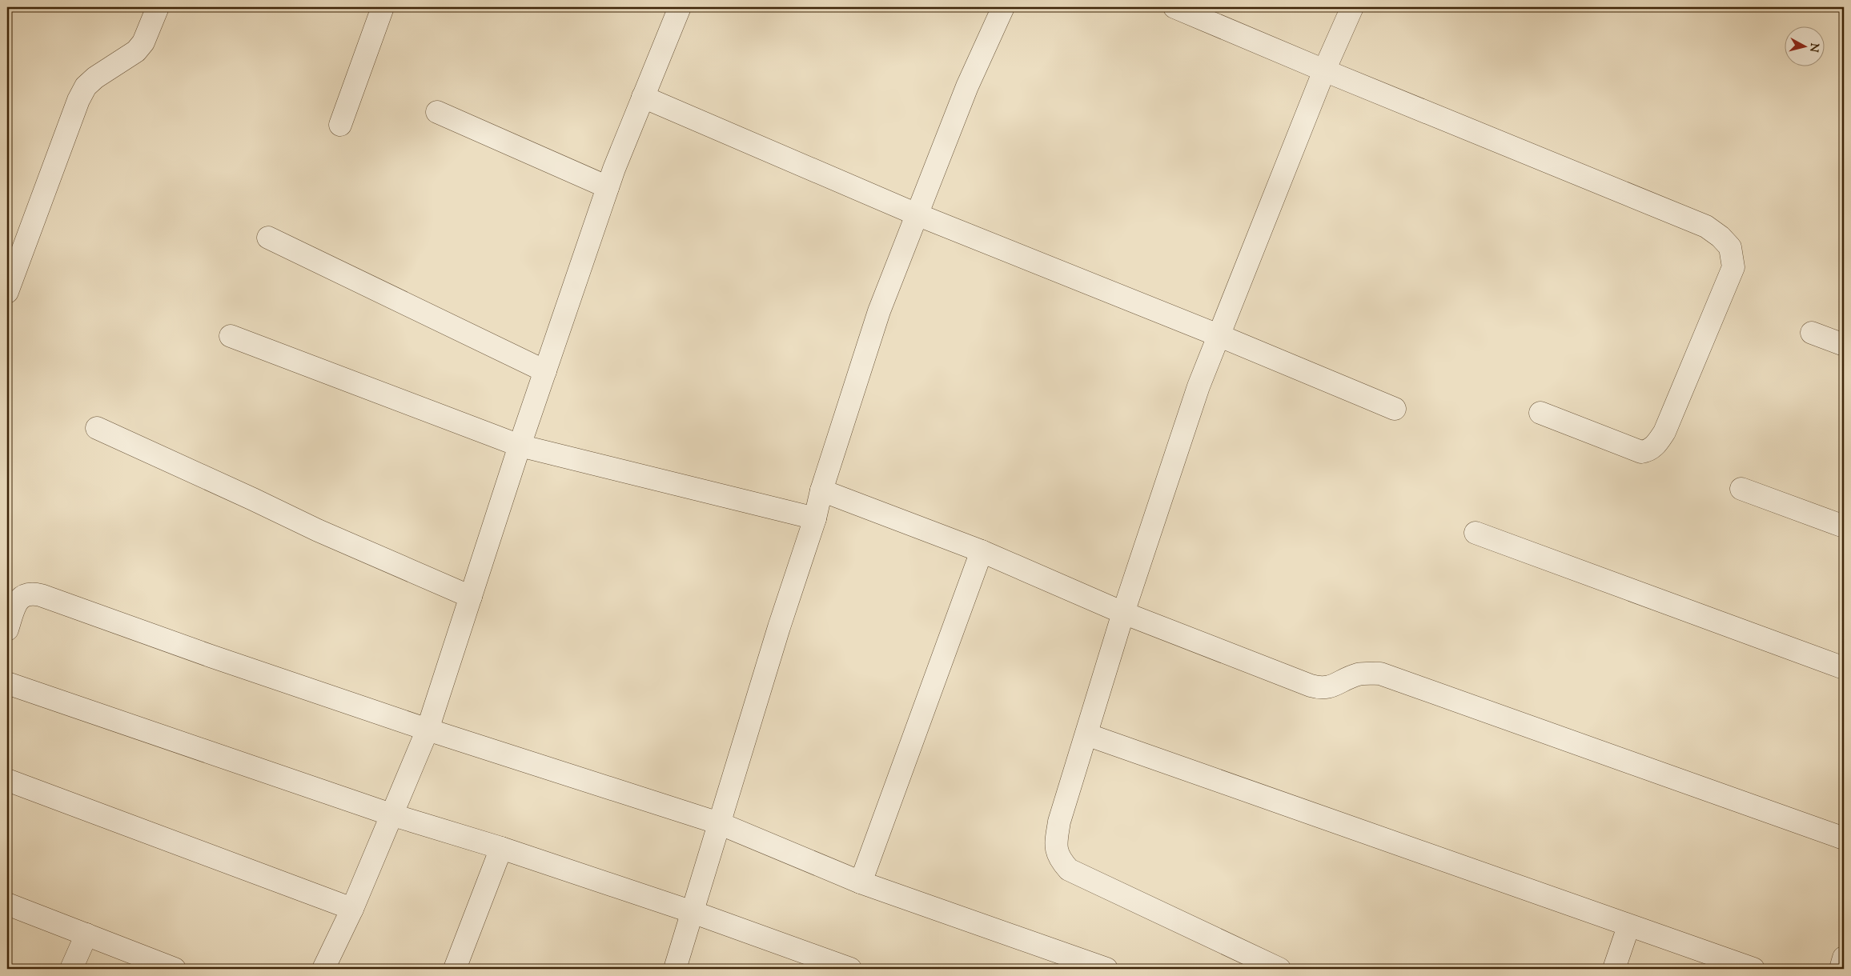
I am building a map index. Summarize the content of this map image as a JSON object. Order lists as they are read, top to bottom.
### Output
{
  "north": "right"
}
